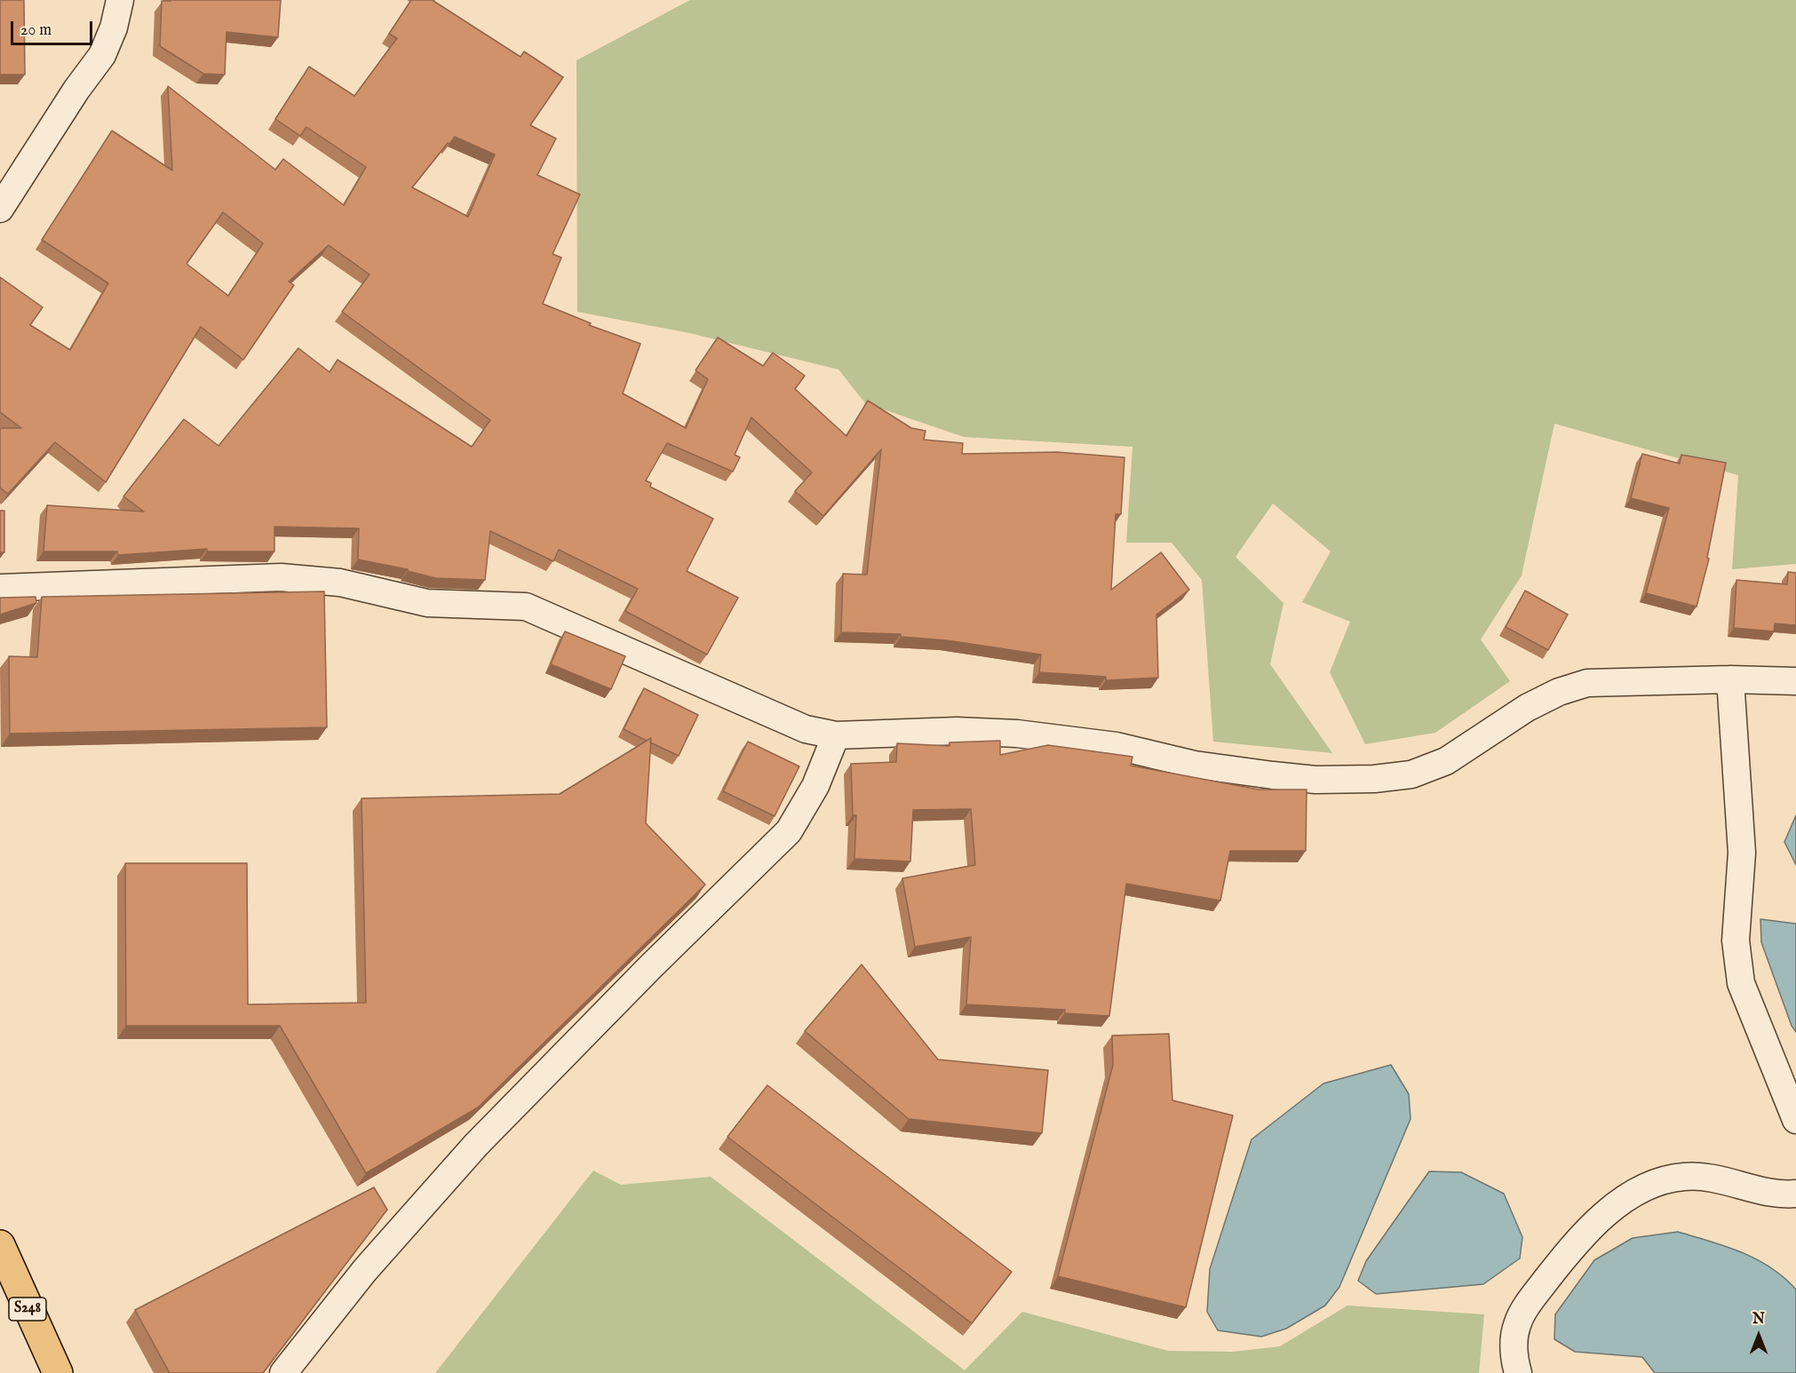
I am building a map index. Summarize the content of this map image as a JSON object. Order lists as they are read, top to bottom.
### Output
{
  "streets": {
    "main road": ["S248"]
  },
  "scale_bar": "20 m",
  "north": "top"
}
